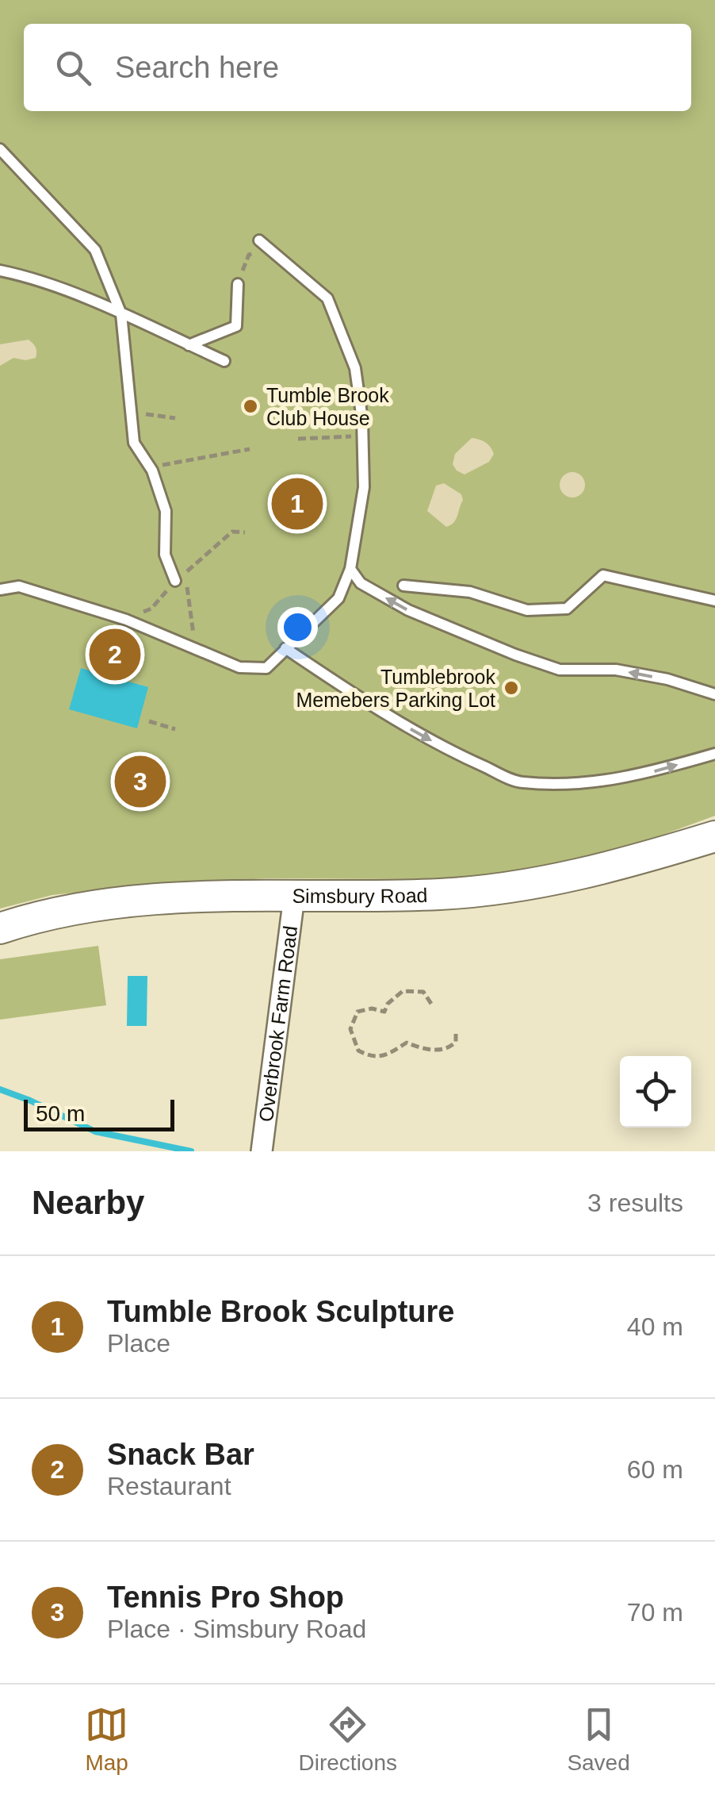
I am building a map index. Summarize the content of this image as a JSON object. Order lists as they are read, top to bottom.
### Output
{
  "streets": {
    "main road": ["Simsbury Road"],
    "street": ["Overbrook Farm Road"]
  },
  "crossings": [
    ["Simsbury Road", "Overbrook Farm Road"]
  ],
  "places": ["Tumble Brook Club House", "Tumblebrook Memebers Parking Lot"],
  "scale_bar": "50 m",
  "page": {
    "search": "Search here",
    "pins": ["1", "2", "3"],
    "scale": "50 m",
    "heading": ["Nearby", "3 results"],
    "list": [
      {
        "mark": "1",
        "name": "Tumble Brook Sculpture",
        "note": "Place",
        "value": "40 m"
      },
      {
        "mark": "2",
        "name": "Snack Bar",
        "note": "Restaurant",
        "value": "60 m"
      },
      {
        "mark": "3",
        "name": "Tennis Pro Shop",
        "note": "Place · Simsbury Road",
        "value": "70 m"
      }
    ],
    "nav": ["Map", "Directions", "Saved"]
  }
}
